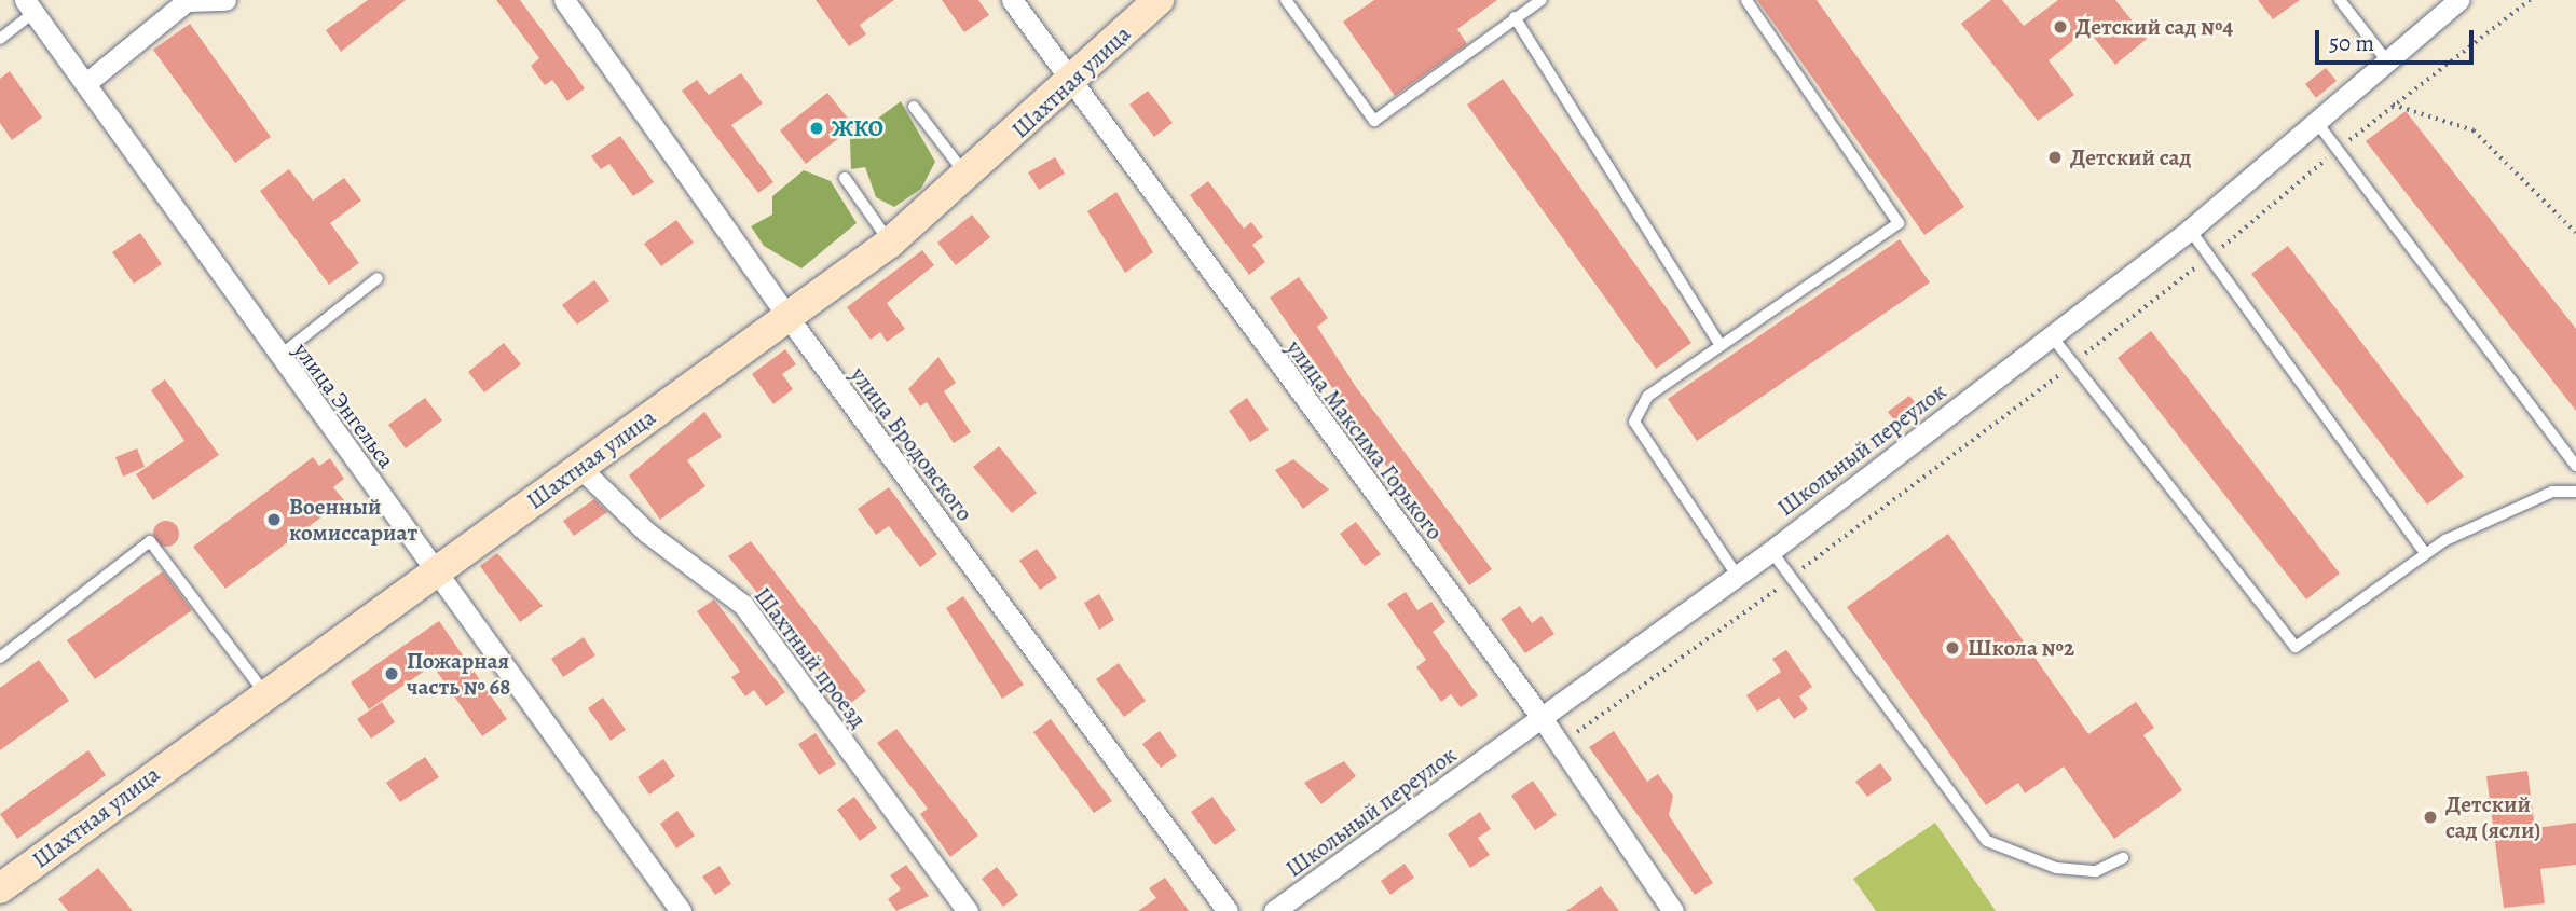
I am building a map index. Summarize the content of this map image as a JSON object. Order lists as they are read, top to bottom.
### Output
{
  "streets": {
    "main road": ["Шахтная улица"],
    "street": [
      "улица Энгельса",
      "улица Максима Горького",
      "улица Бродовского",
      "Школьный переулок",
      "Шахтный проезд"
    ]
  },
  "crossings": [
    ["Шахтная улица", "улица Энгельса"],
    ["Шахтная улица", "улица Максима Горького"],
    ["Шахтная улица", "улица Бродовского"],
    ["Шахтная улица", "Шахтный проезд"],
    ["улица Максима Горького", "Школьный переулок"]
  ],
  "places": [
    "Детский сад №4",
    "ЖКО",
    "Детский сад",
    "Военный комиссариат",
    "Школа №2",
    "Пожарная часть № 68",
    "Детский сад (ясли)"
  ],
  "scale_bar": "50 m"
}
